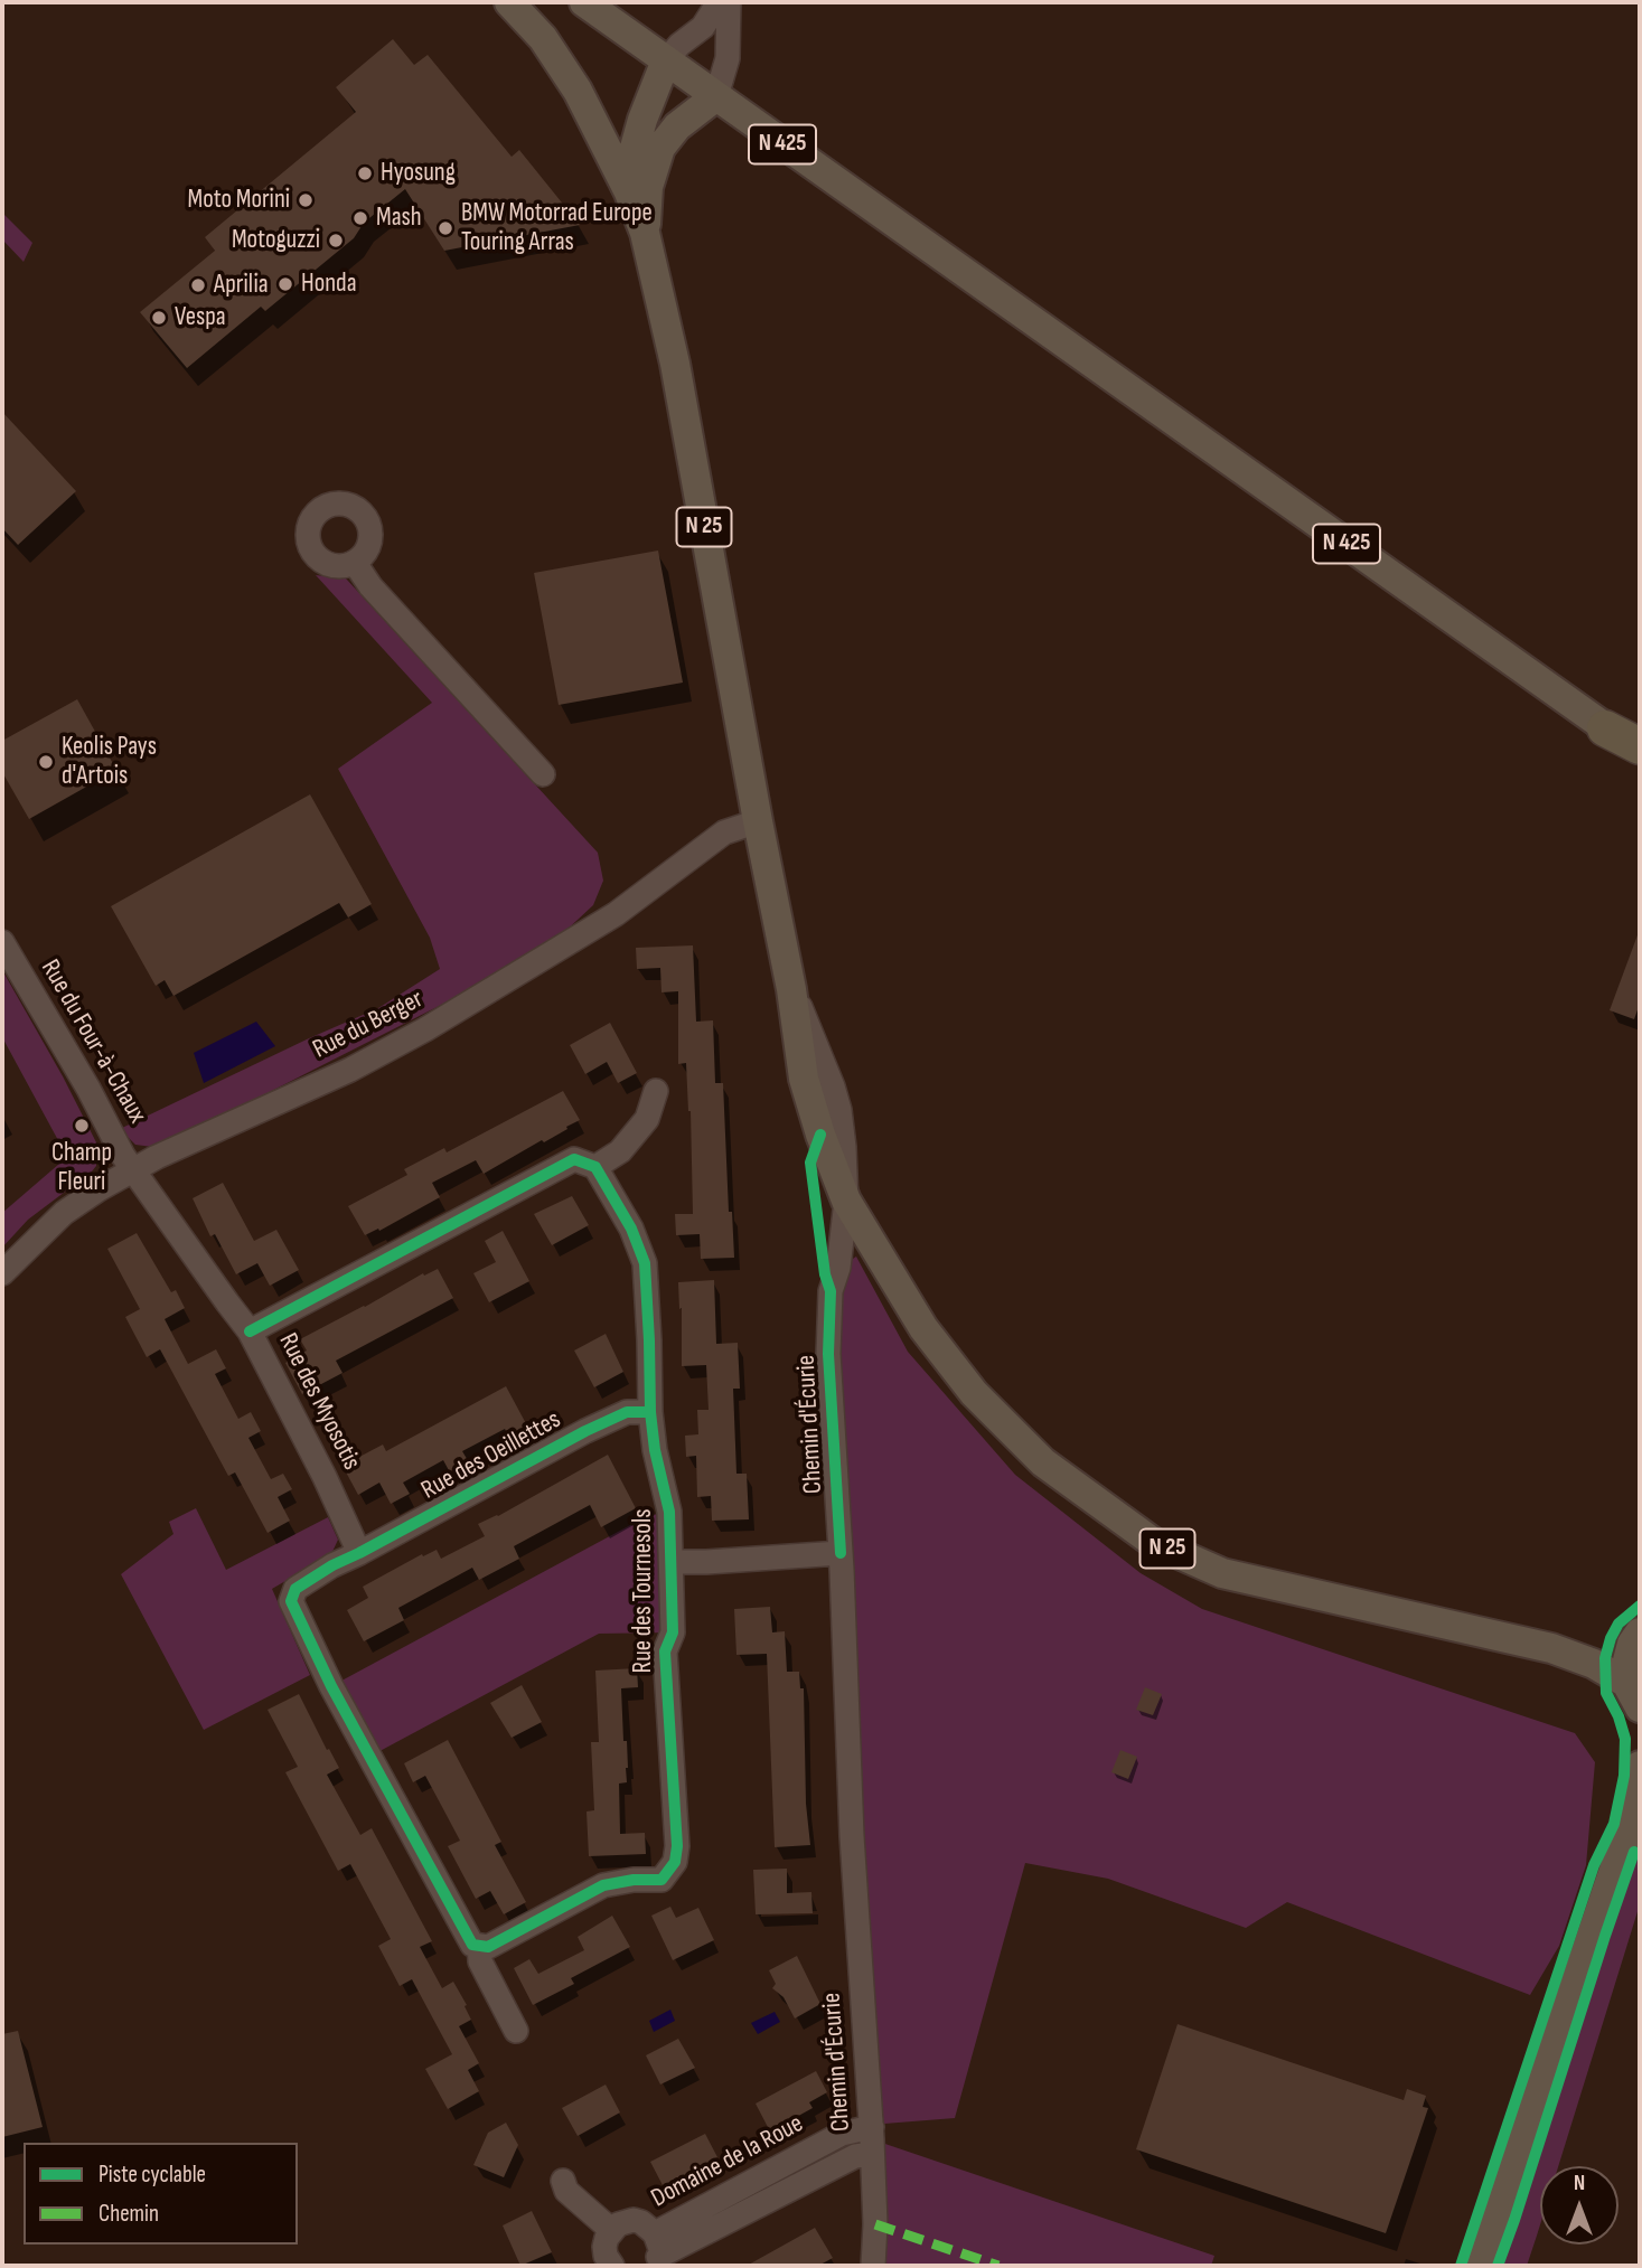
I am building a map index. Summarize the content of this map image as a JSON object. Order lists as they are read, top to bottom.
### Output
{
  "streets": {
    "main road": ["N 425", "N 25"],
    "street": [
      "Rue du Berger",
      "Rue du Four-à-Chaux",
      "Rue des Myosotis",
      "Chemin d'Écurie",
      "Rue des Oeillettes",
      "Rue des Tournesols",
      "Domaine de la Roue"
    ]
  },
  "crossings": [
    ["N 425", "N 25"],
    ["N 25", "Rue du Berger"],
    ["N 25", "Chemin d'Écurie"],
    ["Rue du Berger", "Rue du Four-à-Chaux"],
    ["Rue du Berger", "Rue des Myosotis"],
    ["Rue du Four-à-Chaux", "Rue des Myosotis"],
    ["Rue des Myosotis", "Rue des Oeillettes"],
    ["Chemin d'Écurie", "Domaine de la Roue"],
    ["Rue des Oeillettes", "Rue des Tournesols"]
  ],
  "places": [
    "Hyosung",
    "Moto Morini",
    "Mash",
    "BMW Motorrad Europe Touring Arras",
    "Motoguzzi",
    "Honda",
    "Aprilia",
    "Vespa",
    "Keolis Pays d'Artois",
    "Champ Fleuri"
  ],
  "legend": ["Piste cyclable", "Chemin"],
  "north": "top"
}
